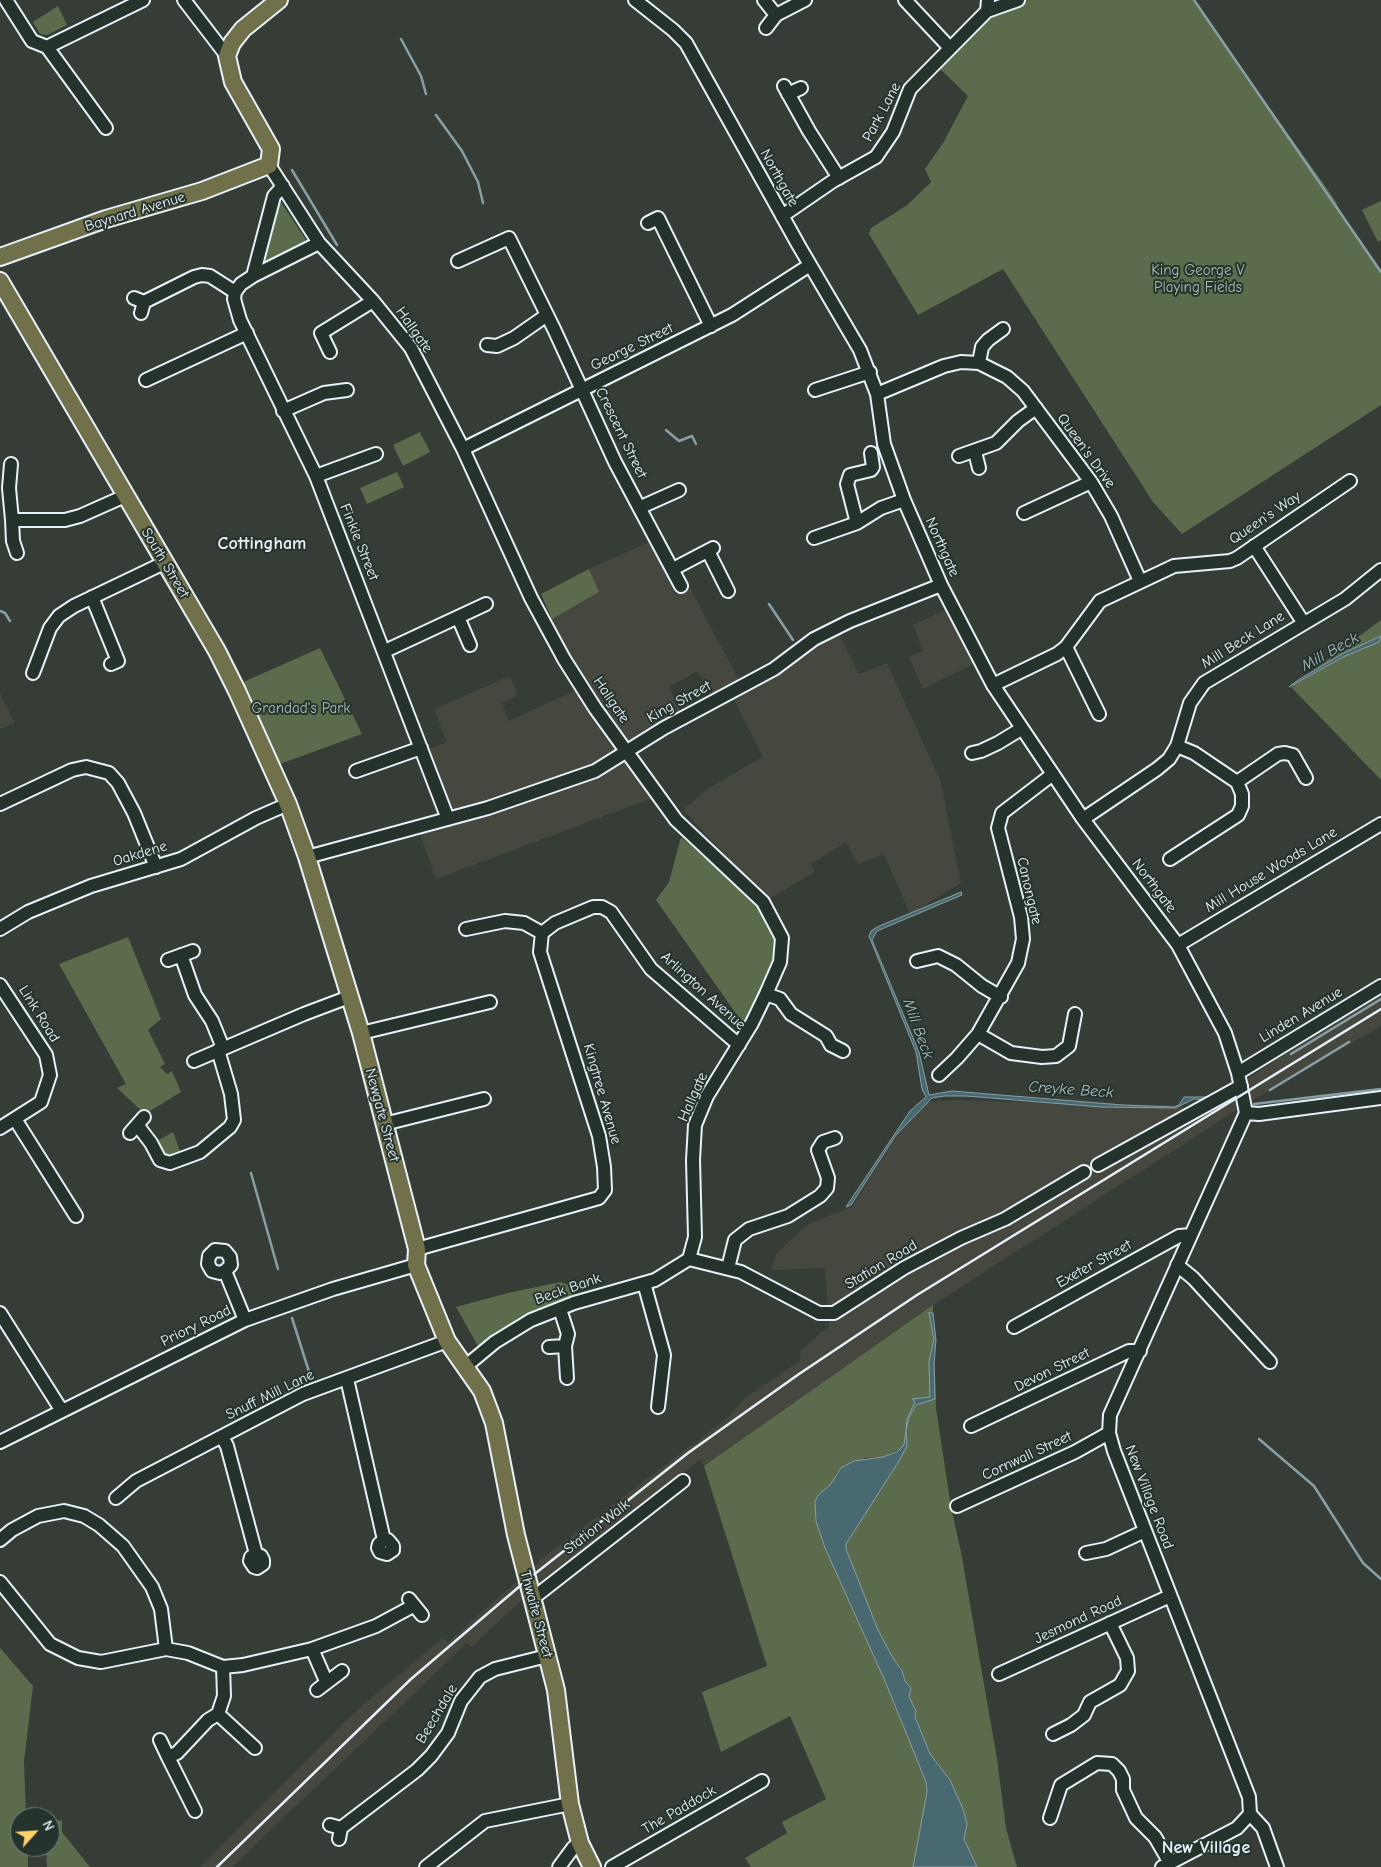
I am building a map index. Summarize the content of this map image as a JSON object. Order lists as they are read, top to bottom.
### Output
{
  "streets": {
    "main road": [
      "Baynard Avenue",
      "South Street",
      "Newgate Street",
      "Thwaite Street"
    ],
    "street": [
      "Park Lane",
      "Northgate",
      "Hallgate",
      "George Street",
      "Crescent Street",
      "Queen's Drive",
      "Queen's Way",
      "Finkle Street",
      "Mill Beck Lane",
      "King Street",
      "Oakdene",
      "Mill House Woods Lane",
      "Canongate",
      "Arlington Avenue",
      "Link Road",
      "Linden Avenue",
      "Kingtree Avenue",
      "Exeter Street",
      "Station Road",
      "Beck Bank",
      "Priory Road",
      "Devon Street",
      "Snuff Mill Lane",
      "Cornwall Street",
      "New Village Road",
      "Station Walk",
      "Jesmond Road",
      "Beechdale",
      "The Paddock"
    ]
  },
  "crossings": [
    ["Park Lane", "Northgate"],
    ["Northgate", "George Street"],
    ["Northgate", "Queen's Drive"],
    ["Northgate", "Queen's Way"],
    ["Northgate", "Mill Beck Lane"],
    ["Northgate", "King Street"],
    ["Northgate", "Mill House Woods Lane"],
    ["Northgate", "Canongate"],
    ["Northgate", "Linden Avenue"],
    ["Northgate", "New Village Road"],
    ["Baynard Avenue", "Hallgate"],
    ["Hallgate", "George Street"],
    ["Hallgate", "King Street"],
    ["Hallgate", "Arlington Avenue"],
    ["Hallgate", "Station Road"],
    ["Hallgate", "Beck Bank"],
    ["George Street", "Crescent Street"],
    ["Queen's Drive", "Queen's Way"],
    ["Finkle Street", "King Street"],
    ["South Street", "King Street"],
    ["South Street", "Oakdene"],
    ["South Street", "Newgate Street"],
    ["King Street", "Newgate Street"],
    ["Arlington Avenue", "Kingtree Avenue"],
    ["Kingtree Avenue", "Newgate Street"],
    ["Newgate Street", "Beck Bank"],
    ["Newgate Street", "Priory Road"],
    ["Newgate Street", "Snuff Mill Lane"],
    ["Newgate Street", "Thwaite Street"],
    ["Exeter Street", "New Village Road"],
    ["Station Road", "Beck Bank"],
    ["Beck Bank", "Thwaite Street"],
    ["Devon Street", "New Village Road"],
    ["Cornwall Street", "New Village Road"],
    ["New Village Road", "Jesmond Road"],
    ["Station Walk", "Thwaite Street"],
    ["Thwaite Street", "Beechdale"]
  ],
  "districts": ["Cottingham", "New Village"],
  "water": ["Mill Beck", "Creyke Beck"],
  "parks": ["King George V Playing Fields", "Grandad's Park"],
  "north": "top right"
}
